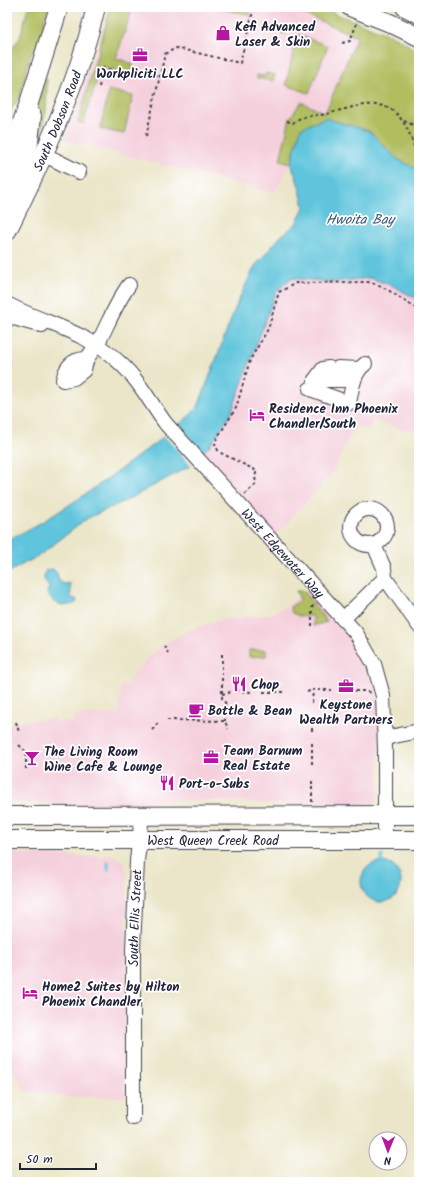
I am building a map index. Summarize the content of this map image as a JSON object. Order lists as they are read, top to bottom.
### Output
{
  "streets": {
    "main road": ["South Dobson Road", "West Queen Creek Road"],
    "street": ["West Edgewater Way", "South Ellis Street"]
  },
  "crossings": [
    ["West Edgewater Way", "West Queen Creek Road"],
    ["West Queen Creek Road", "South Ellis Street"]
  ],
  "water": ["Hwoita Bay"],
  "places": {
    "shop": ["Kefi Advanced Laser & Skin"],
    "office": ["Workpliciti LLC", "Keystone Wealth Partners", "Team Barnum Real Estate"],
    "hotel": ["Residence Inn Phoenix Chandler/South", "Home2 Suites by Hilton Phoenix Chandler"],
    "restaurant": ["Chop", "Port-o-Subs"],
    "cafe": ["Bottle & Bean"],
    "bar": ["The Living Room Wine Cafe & Lounge"]
  },
  "scale_bar": "50 m",
  "north": "bottom"
}
